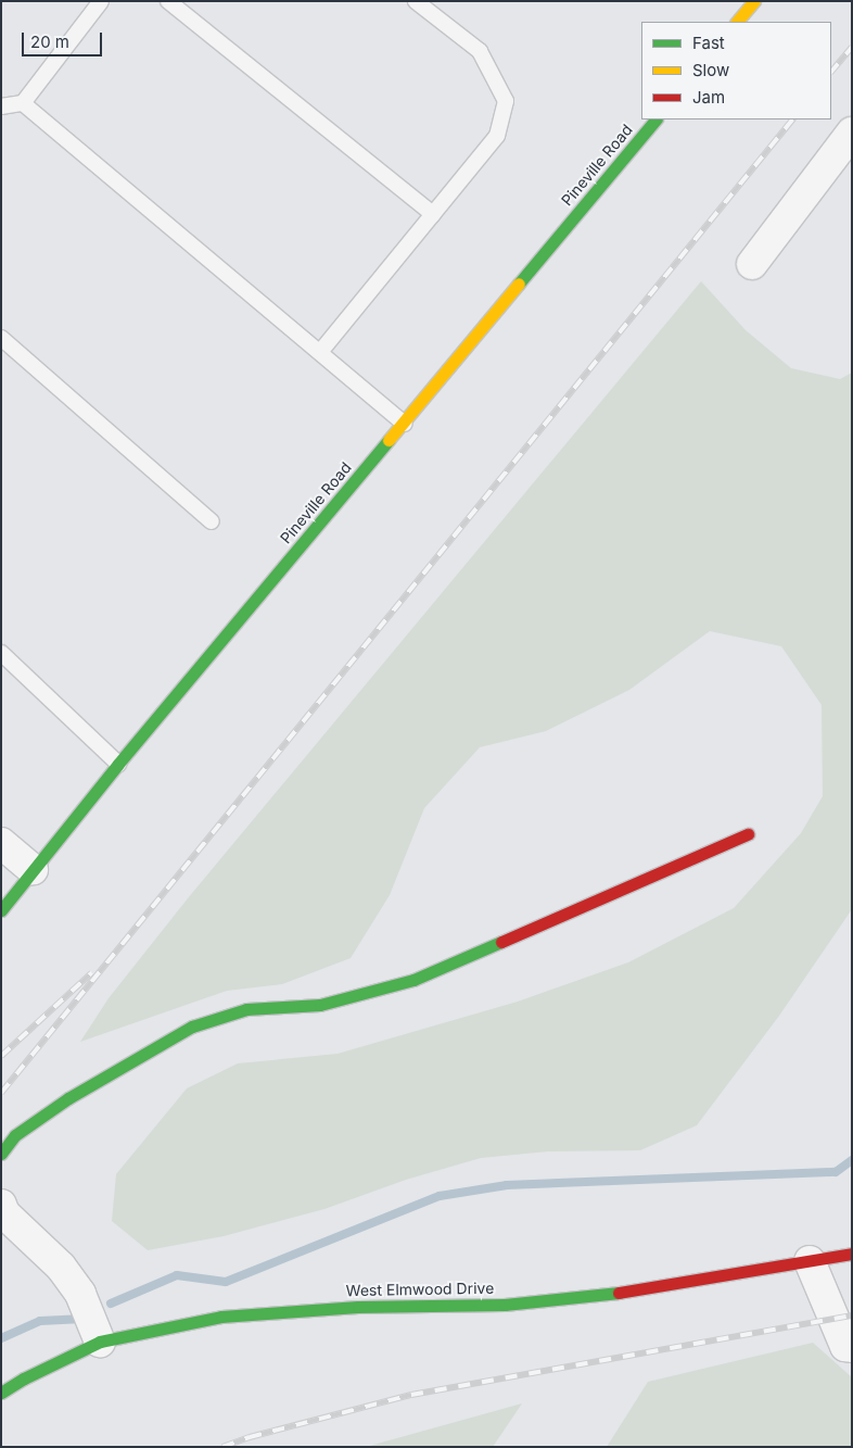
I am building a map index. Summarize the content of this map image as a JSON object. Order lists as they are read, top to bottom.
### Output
{
  "streets": {
    "street": ["Pineville Road", "West Elmwood Drive"]
  },
  "legend": ["Fast", "Slow", "Jam"],
  "scale_bar": "20 m"
}
